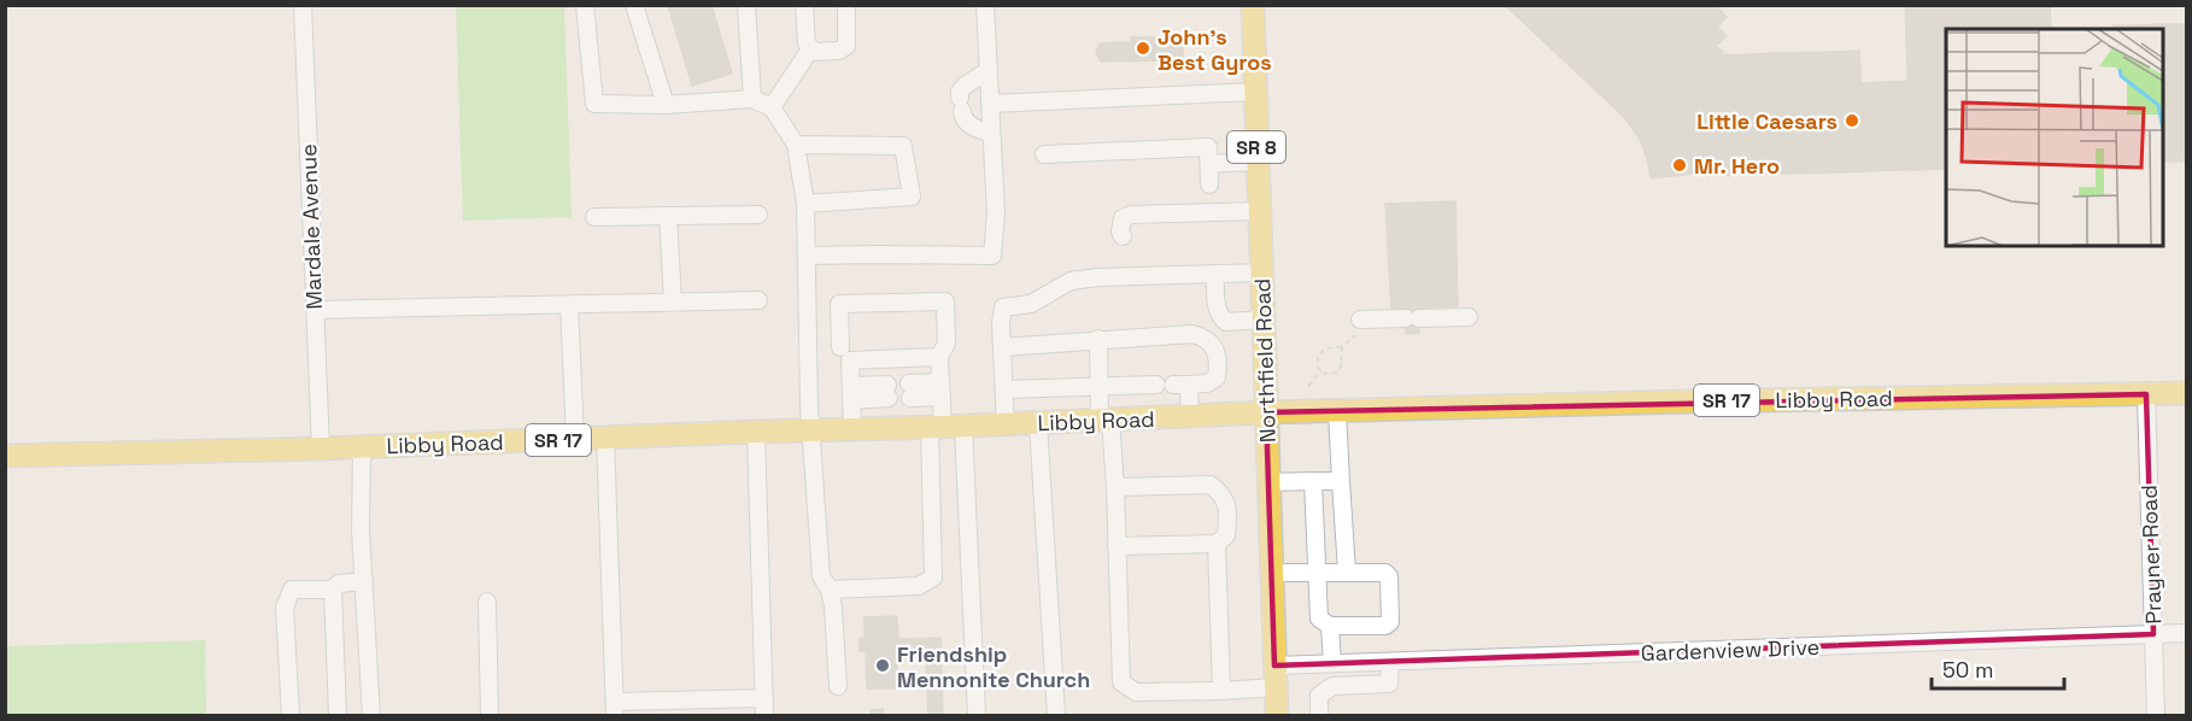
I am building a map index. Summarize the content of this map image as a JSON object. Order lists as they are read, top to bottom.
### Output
{
  "streets": {
    "main road": [
      "SR 8",
      "Northfield Road",
      "Libby Road",
      "SR 17"
    ],
    "street": ["Mardale Avenue", "Prayner Road", "Gardenview Drive"]
  },
  "crossings": [
    ["Mardale Avenue", "Libby Road"],
    ["Northfield Road", "Libby Road"],
    ["Northfield Road", "Gardenview Drive"],
    ["Libby Road", "Prayner Road"],
    ["Prayner Road", "Gardenview Drive"]
  ],
  "places": [
    "John's Best Gyros",
    "Little Caesars",
    "Mr. Hero",
    "Friendship Mennonite Church"
  ],
  "scale_bar": "50 m"
}
